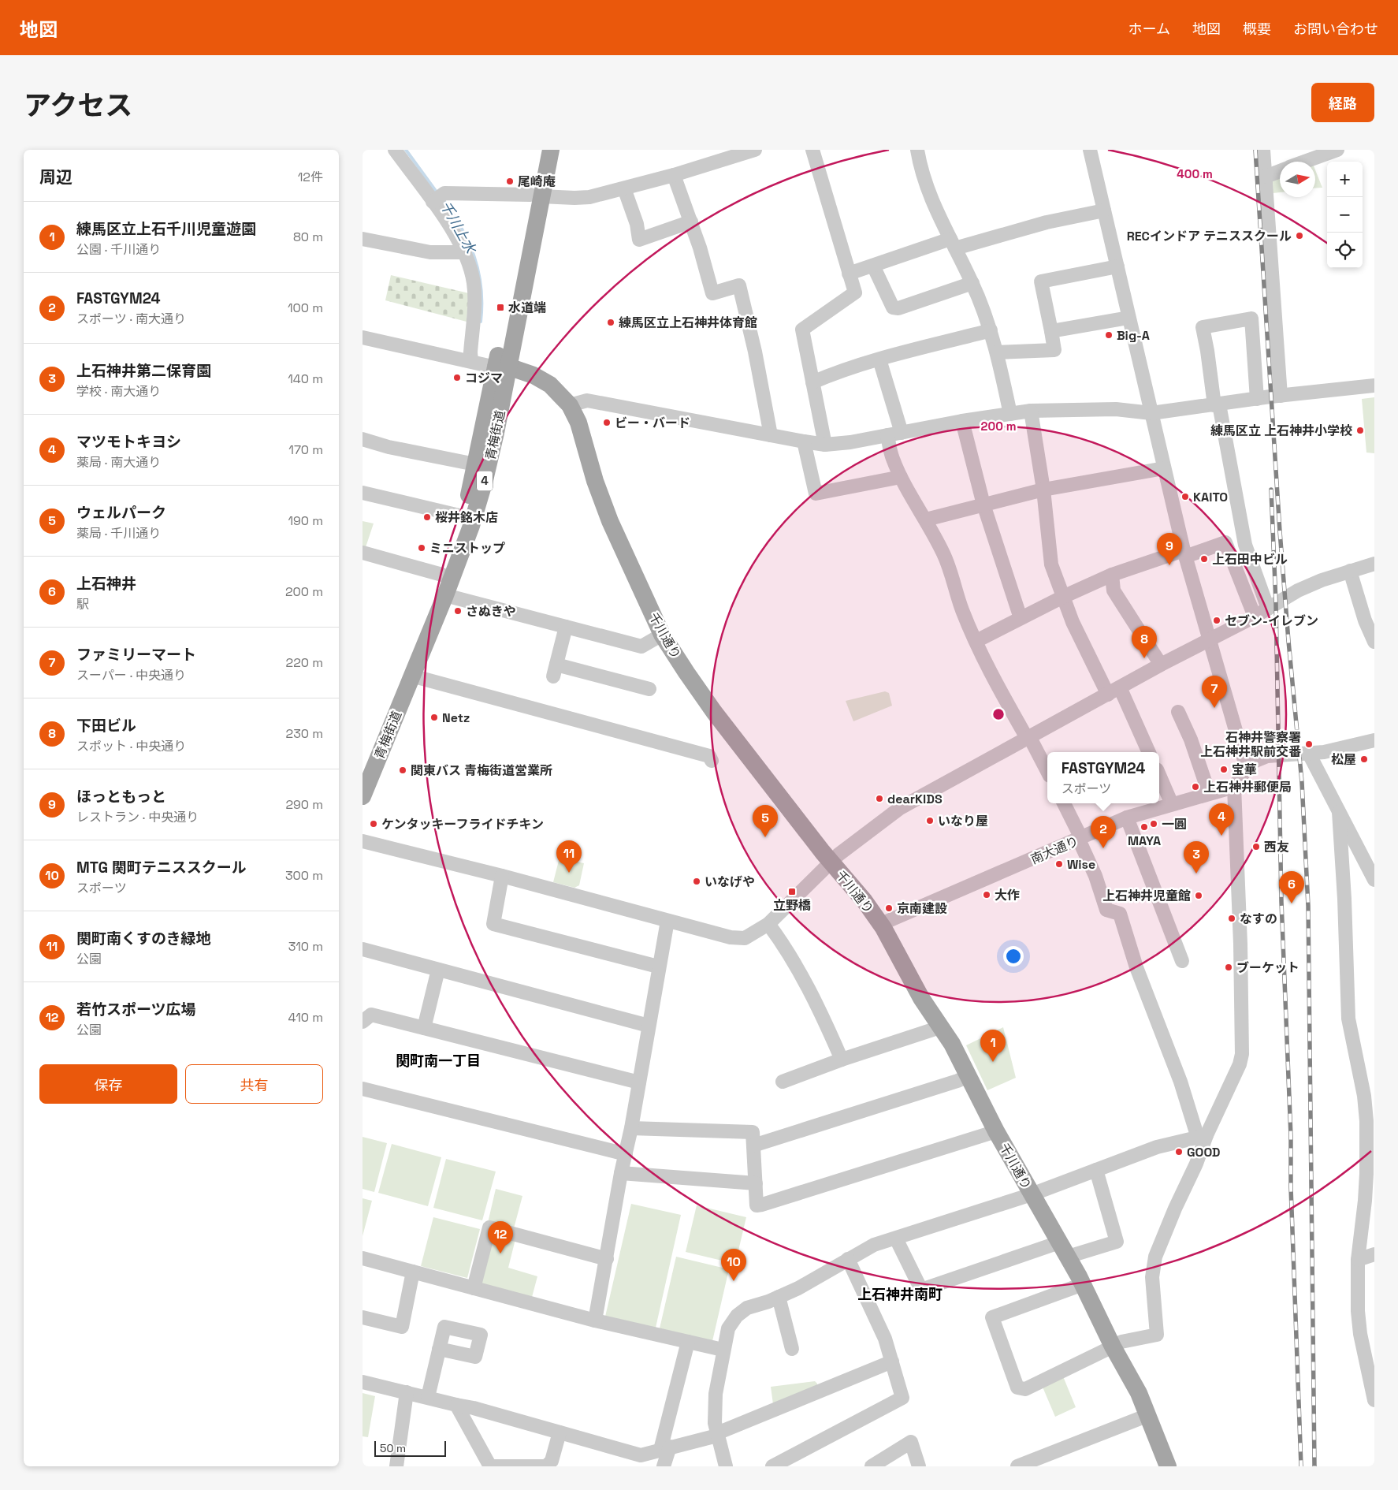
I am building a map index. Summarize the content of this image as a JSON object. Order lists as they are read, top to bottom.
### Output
{
  "streets": {
    "main road": ["青梅街道", "4", "千川通り"],
    "street": ["南大通り"]
  },
  "crossings": [
    ["青梅街道", "千川通り"],
    ["千川通り", "南大通り"]
  ],
  "districts": ["関町南一丁目", "上石神井南町"],
  "water": ["千川上水"],
  "places": {
    "other": [
      "尾崎庵",
      "RECインドア テニススクール",
      "練馬区立上石神井体育館",
      "Big-A",
      "コジマ",
      "ビー・バード",
      "練馬区立 上石神井小学校",
      "KAITO",
      "桜井銘木店",
      "ミニストップ",
      "上石田中ビル",
      "さぬきや",
      "セブン-イレブン",
      "Netz",
      "石神井警察署 上石神井駅前交番",
      "松屋",
      "宝華",
      "関東バス 青梅街道営業所",
      "上石神井郵便局",
      "dearKIDS",
      "いなり屋",
      "ケンタッキーフライドチキン",
      "一圓",
      "MAYA",
      "西友",
      "Wise",
      "いなげや",
      "大作",
      "上石神井児童館",
      "京南建設",
      "なすの",
      "ブーケット",
      "GOOD"
    ],
    "transit": ["水道端", "立野橋"]
  },
  "scale_bar": "50 m",
  "north": "right",
  "page": {
    "header": "地図",
    "nav": [
      "ホーム",
      "地図",
      "概要",
      "お問い合わせ"
    ],
    "title": "アクセス",
    "buttons": [
      "経路",
      ["保存", "共有"]
    ],
    "heading": ["周辺", "12件"],
    "map_buttons": ["+", "−"],
    "list": [
      {
        "mark": "1",
        "name": "練馬区立上石千川児童遊園",
        "note": "公園 · 千川通り",
        "value": "80 m"
      },
      {
        "mark": "2",
        "name": "FASTGYM24",
        "note": "スポーツ · 南大通り",
        "value": "100 m"
      },
      {
        "mark": "3",
        "name": "上石神井第二保育園",
        "note": "学校 · 南大通り",
        "value": "140 m"
      },
      {
        "mark": "4",
        "name": "マツモトキヨシ",
        "note": "薬局 · 南大通り",
        "value": "170 m"
      },
      {
        "mark": "5",
        "name": "ウェルパーク",
        "note": "薬局 · 千川通り",
        "value": "190 m"
      },
      {
        "mark": "6",
        "name": "上石神井",
        "note": "駅",
        "value": "200 m"
      },
      {
        "mark": "7",
        "name": "ファミリーマート",
        "note": "スーパー · 中央通り",
        "value": "220 m"
      },
      {
        "mark": "8",
        "name": "下田ビル",
        "note": "スポット · 中央通り",
        "value": "230 m"
      },
      {
        "mark": "9",
        "name": "ほっともっと",
        "note": "レストラン · 中央通り",
        "value": "290 m"
      },
      {
        "mark": "10",
        "name": "MTG 関町テニススクール",
        "note": "スポーツ",
        "value": "300 m"
      },
      {
        "mark": "11",
        "name": "関町南くすのき緑地",
        "note": "公園",
        "value": "310 m"
      },
      {
        "mark": "12",
        "name": "若竹スポーツ広場",
        "note": "公園",
        "value": "410 m"
      }
    ],
    "pins": [
      "9",
      "8",
      "7",
      "4",
      "5",
      "2",
      "11",
      "3",
      "6",
      "1",
      "12",
      "10"
    ],
    "popup": ["FASTGYM24", "スポーツ"],
    "scale": "50 m"
  },
  "rings": ["400 m", "200 m"]
}
